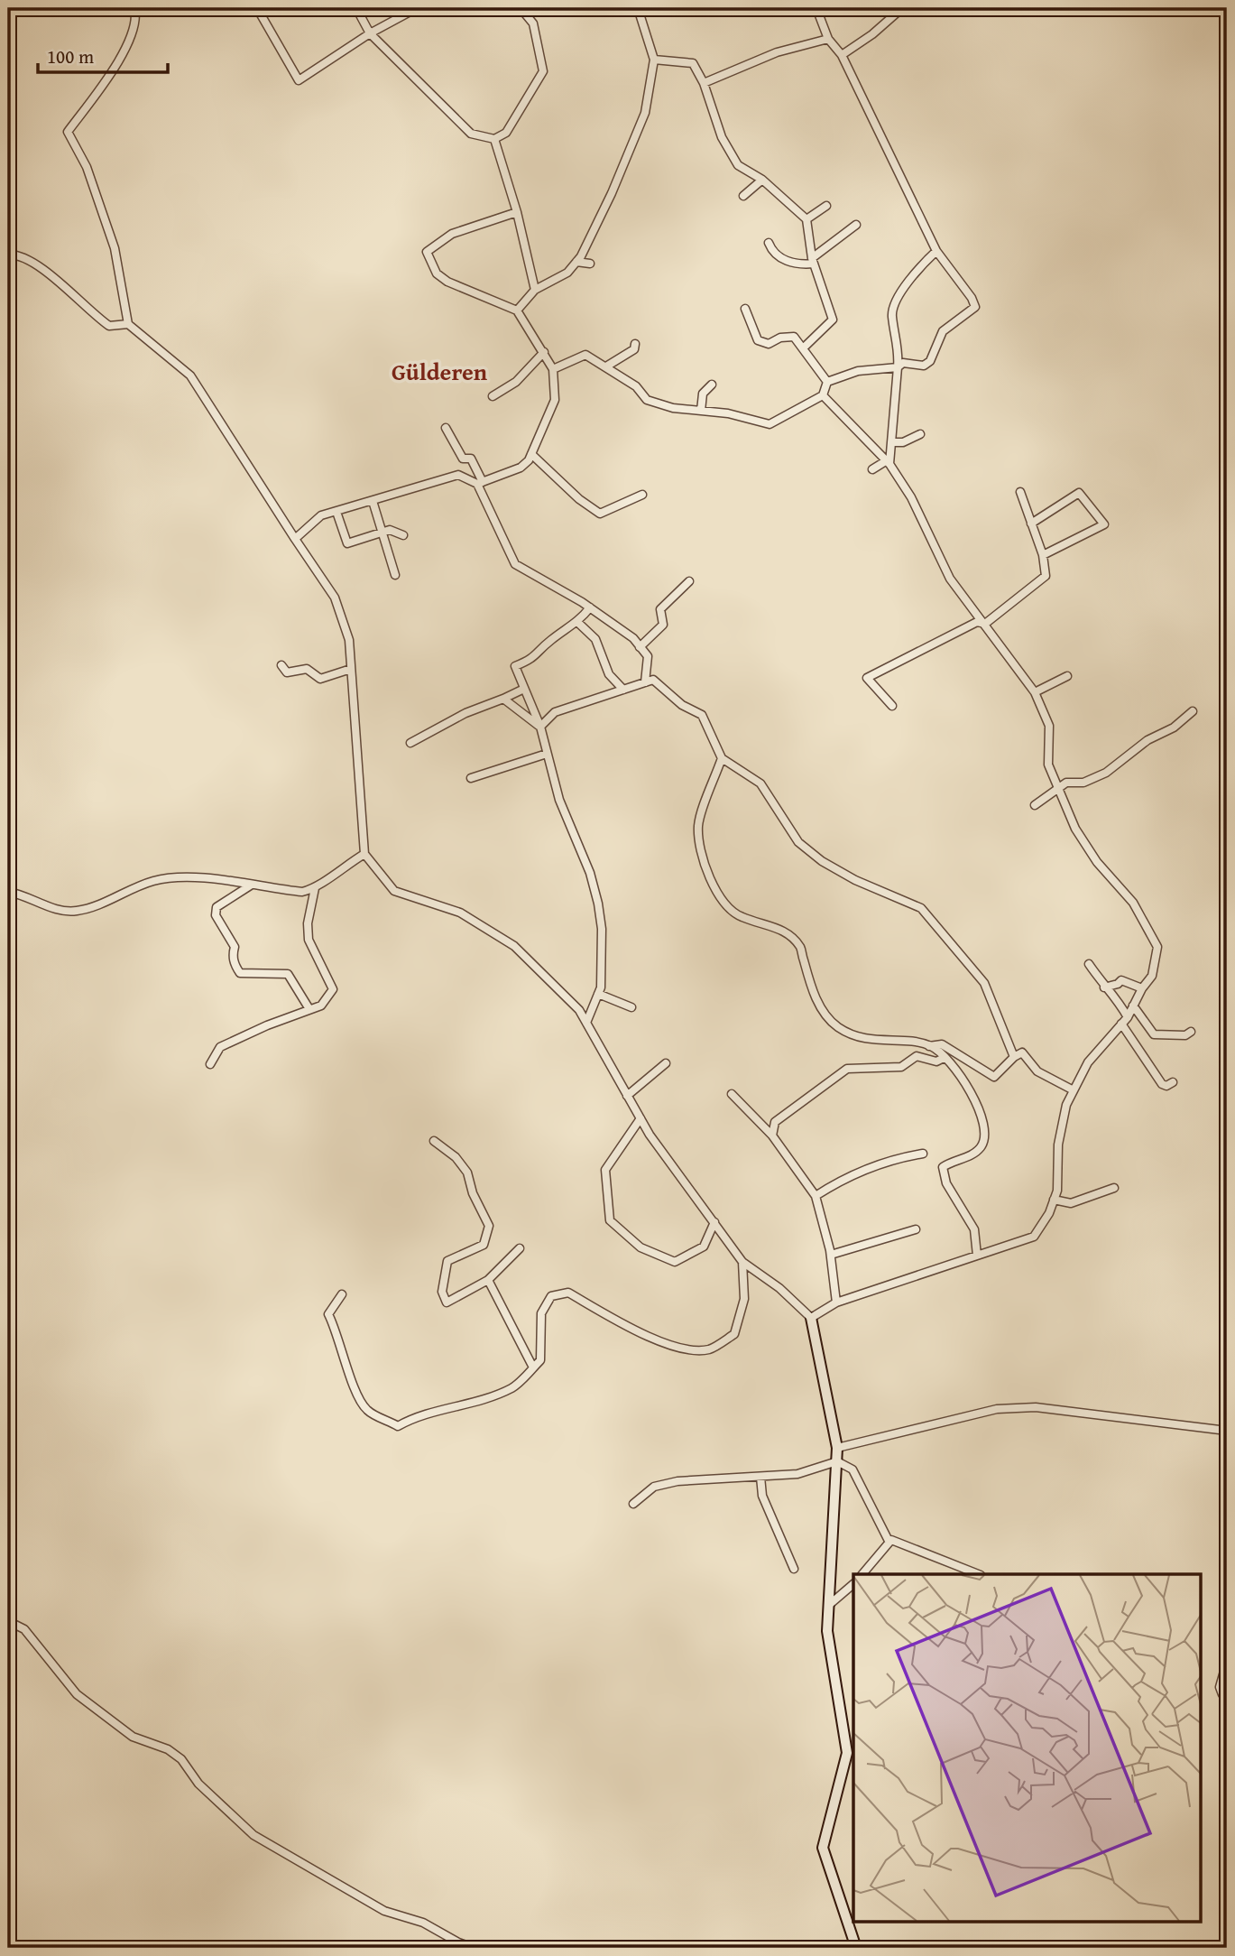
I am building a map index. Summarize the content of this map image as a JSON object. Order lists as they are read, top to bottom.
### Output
{
  "districts": ["Gülderen"],
  "scale_bar": "100 m"
}
